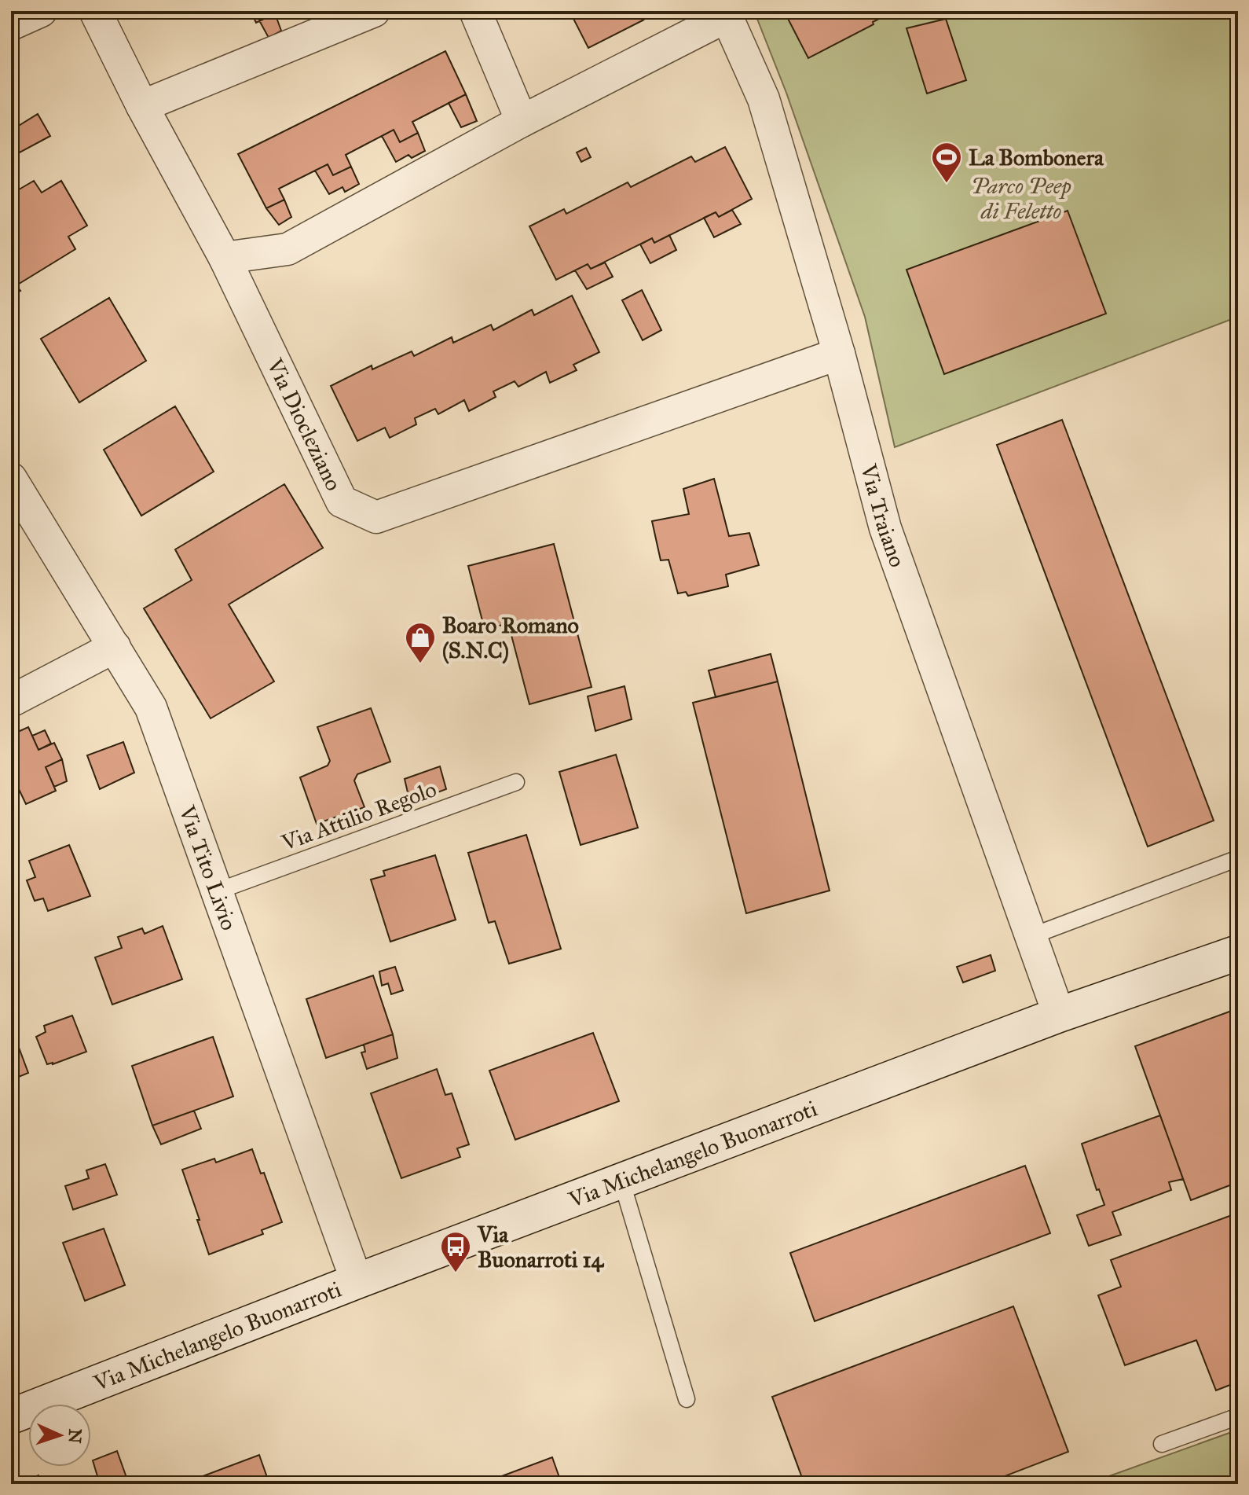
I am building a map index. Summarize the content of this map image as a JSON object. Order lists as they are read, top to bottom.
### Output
{
  "streets": {
    "street": [
      "Via Diocleziano",
      "Via Traiano",
      "Via Tito Livio",
      "Via Michelangelo Buonarroti"
    ],
    "lane": ["Via Attilio Regolo"]
  },
  "crossings": [
    ["Via Diocleziano", "Via Traiano"],
    ["Via Traiano", "Via Michelangelo Buonarroti"],
    ["Via Attilio Regolo", "Via Tito Livio"],
    ["Via Tito Livio", "Via Michelangelo Buonarroti"]
  ],
  "parks": ["Parco Peep di Feletto"],
  "places": {
    "sports": ["La Bombonera"],
    "shop": ["Boaro Romano (S.N.C)"],
    "bus stop": ["Via Buonarroti 14"]
  },
  "north": "right"
}
